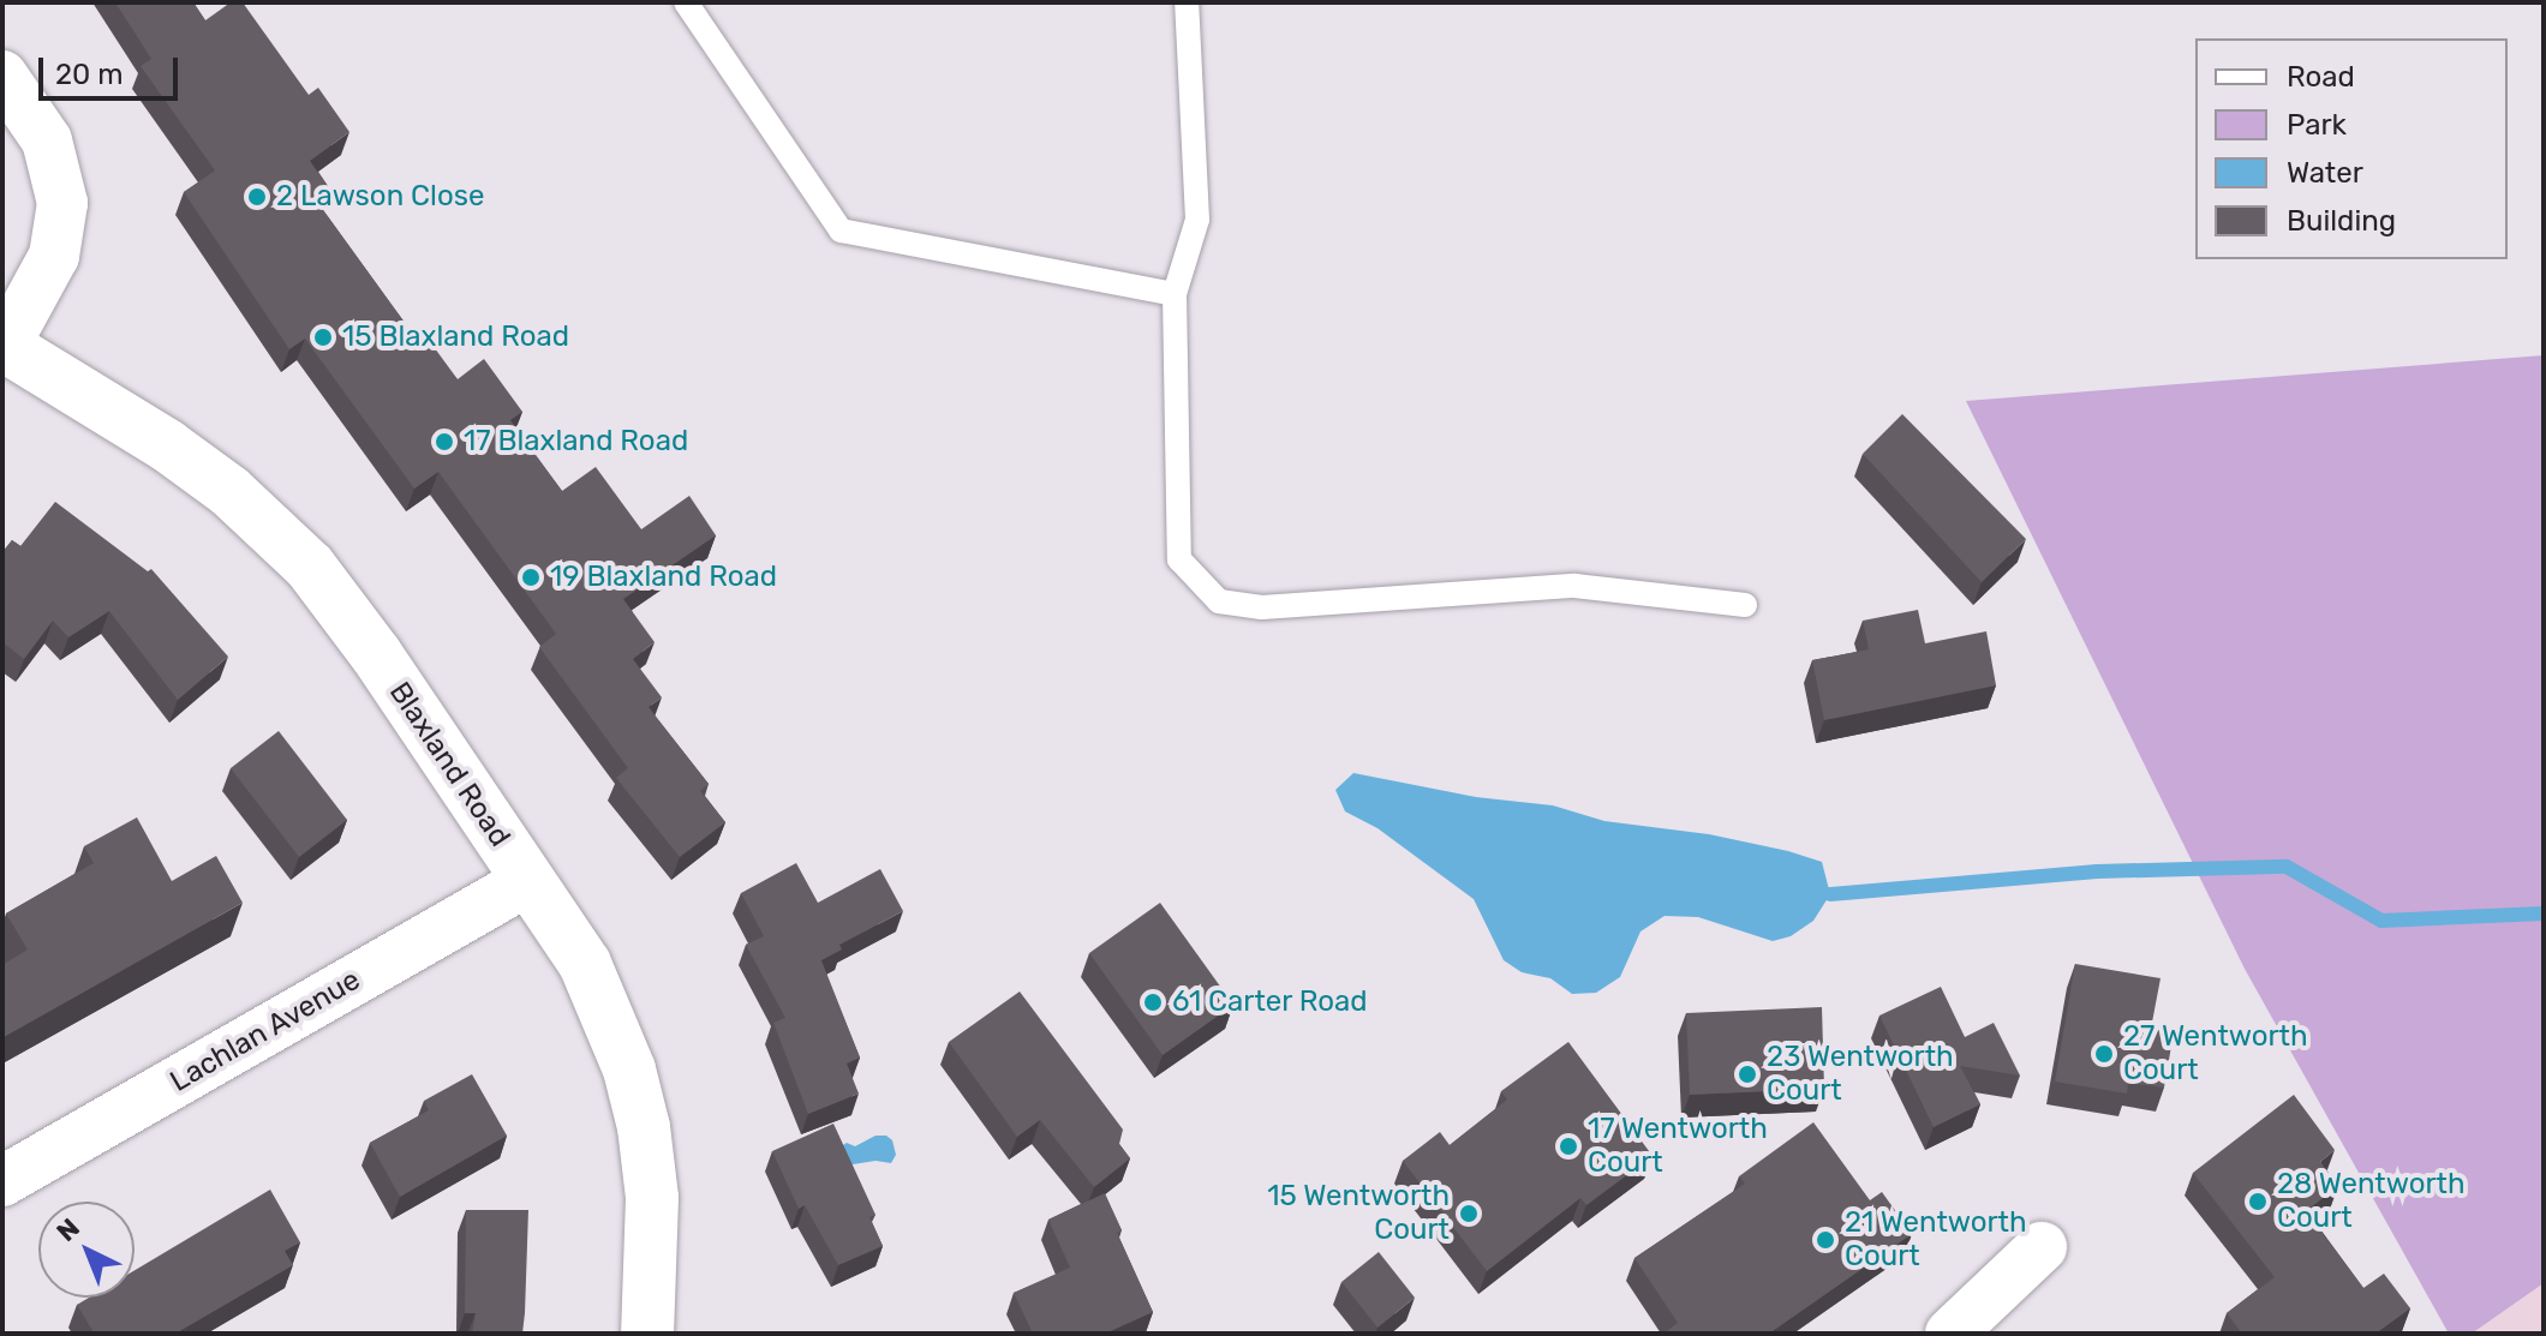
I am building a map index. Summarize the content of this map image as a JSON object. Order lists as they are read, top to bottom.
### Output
{
  "streets": {
    "street": ["Blaxland Road", "Lachlan Avenue"]
  },
  "crossings": [
    ["Blaxland Road", "Lachlan Avenue"]
  ],
  "places": [
    "2 Lawson Close",
    "15 Blaxland Road",
    "17 Blaxland Road",
    "19 Blaxland Road",
    "61 Carter Road",
    "27 Wentworth Court",
    "23 Wentworth Court",
    "17 Wentworth Court",
    "28 Wentworth Court",
    "15 Wentworth Court",
    "21 Wentworth Court"
  ],
  "legend": [
    "Road",
    "Park",
    "Water",
    "Building"
  ],
  "scale_bar": "20 m",
  "north": "top left"
}
